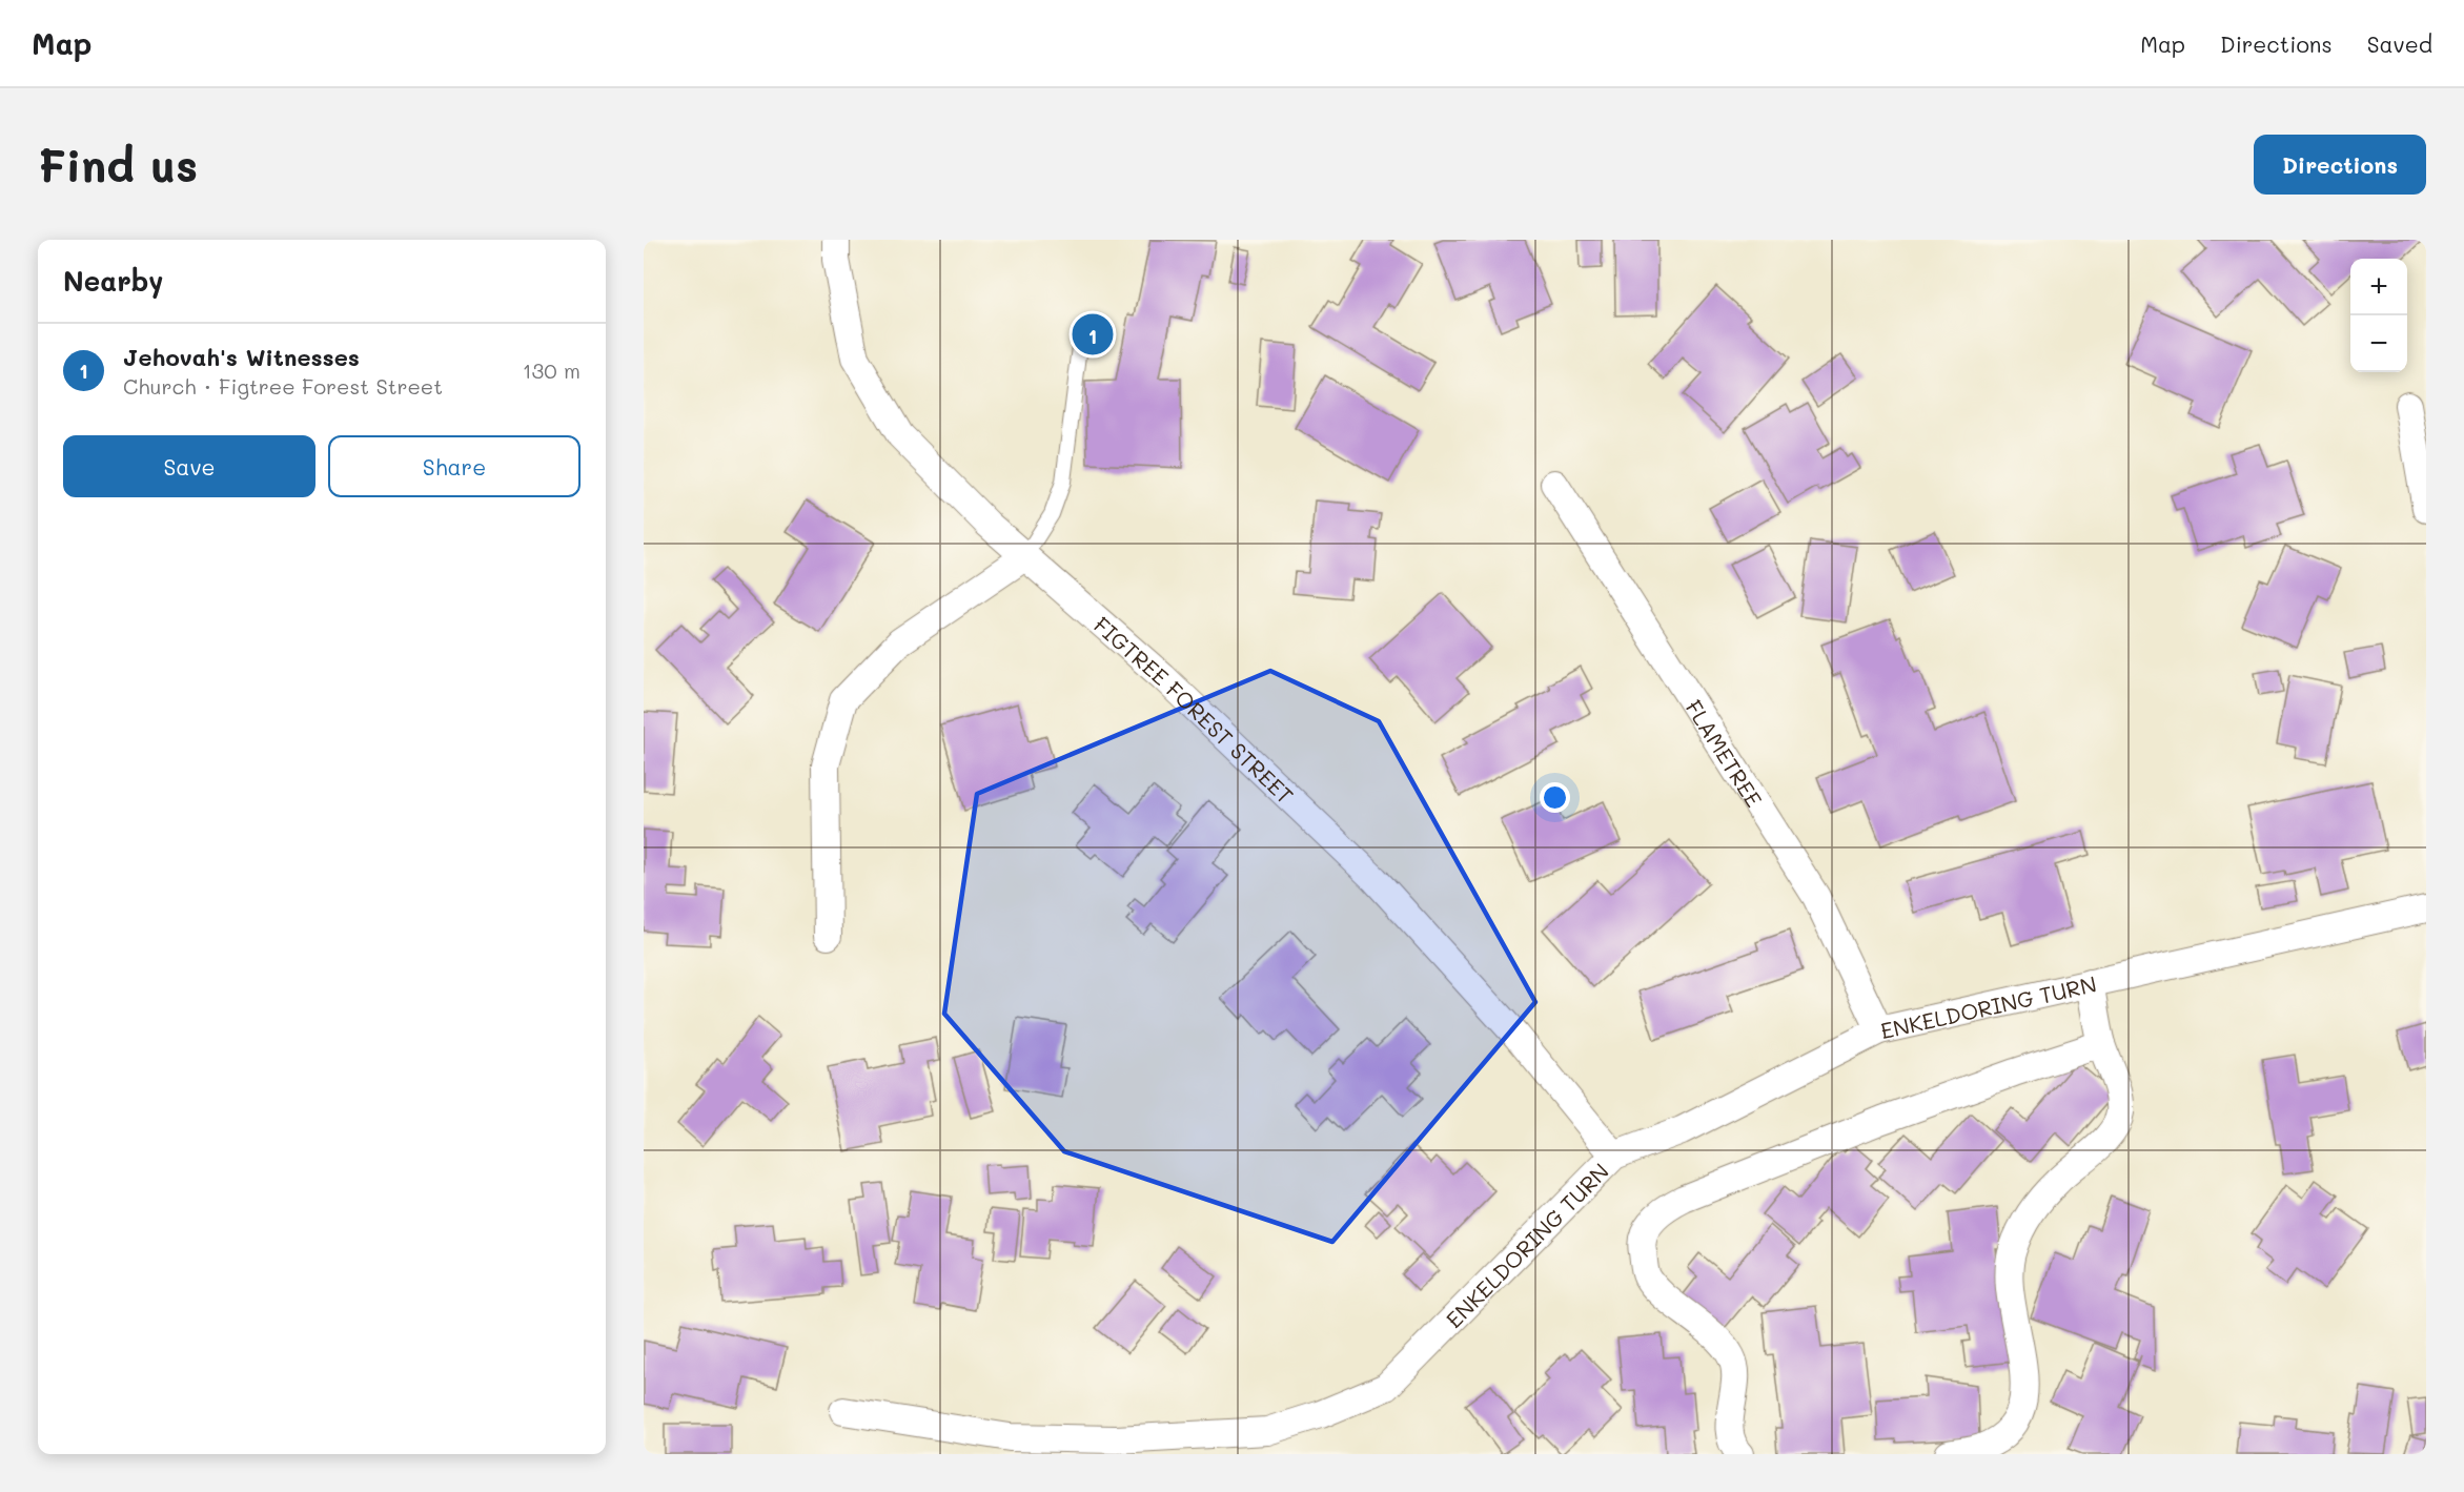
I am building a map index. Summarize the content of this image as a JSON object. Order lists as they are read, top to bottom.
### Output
{
  "streets": {
    "street": ["FIGTREE FOREST STREET", "FLAMETREE", "ENKELDORING TURN"]
  },
  "crossings": [
    ["FIGTREE FOREST STREET", "ENKELDORING TURN"],
    ["FLAMETREE", "ENKELDORING TURN"]
  ],
  "page": {
    "header": "Map",
    "nav": ["Map", "Directions", "Saved"],
    "buttons": [
      "Directions",
      ["Save", "Share"]
    ],
    "title": "Find us",
    "heading": "Nearby",
    "map_buttons": ["+", "−"],
    "pins": "1",
    "list": [
      {
        "mark": "1",
        "name": "Jehovah's Witnesses",
        "note": "Church · Figtree Forest Street",
        "value": "130 m"
      }
    ]
  }
}
